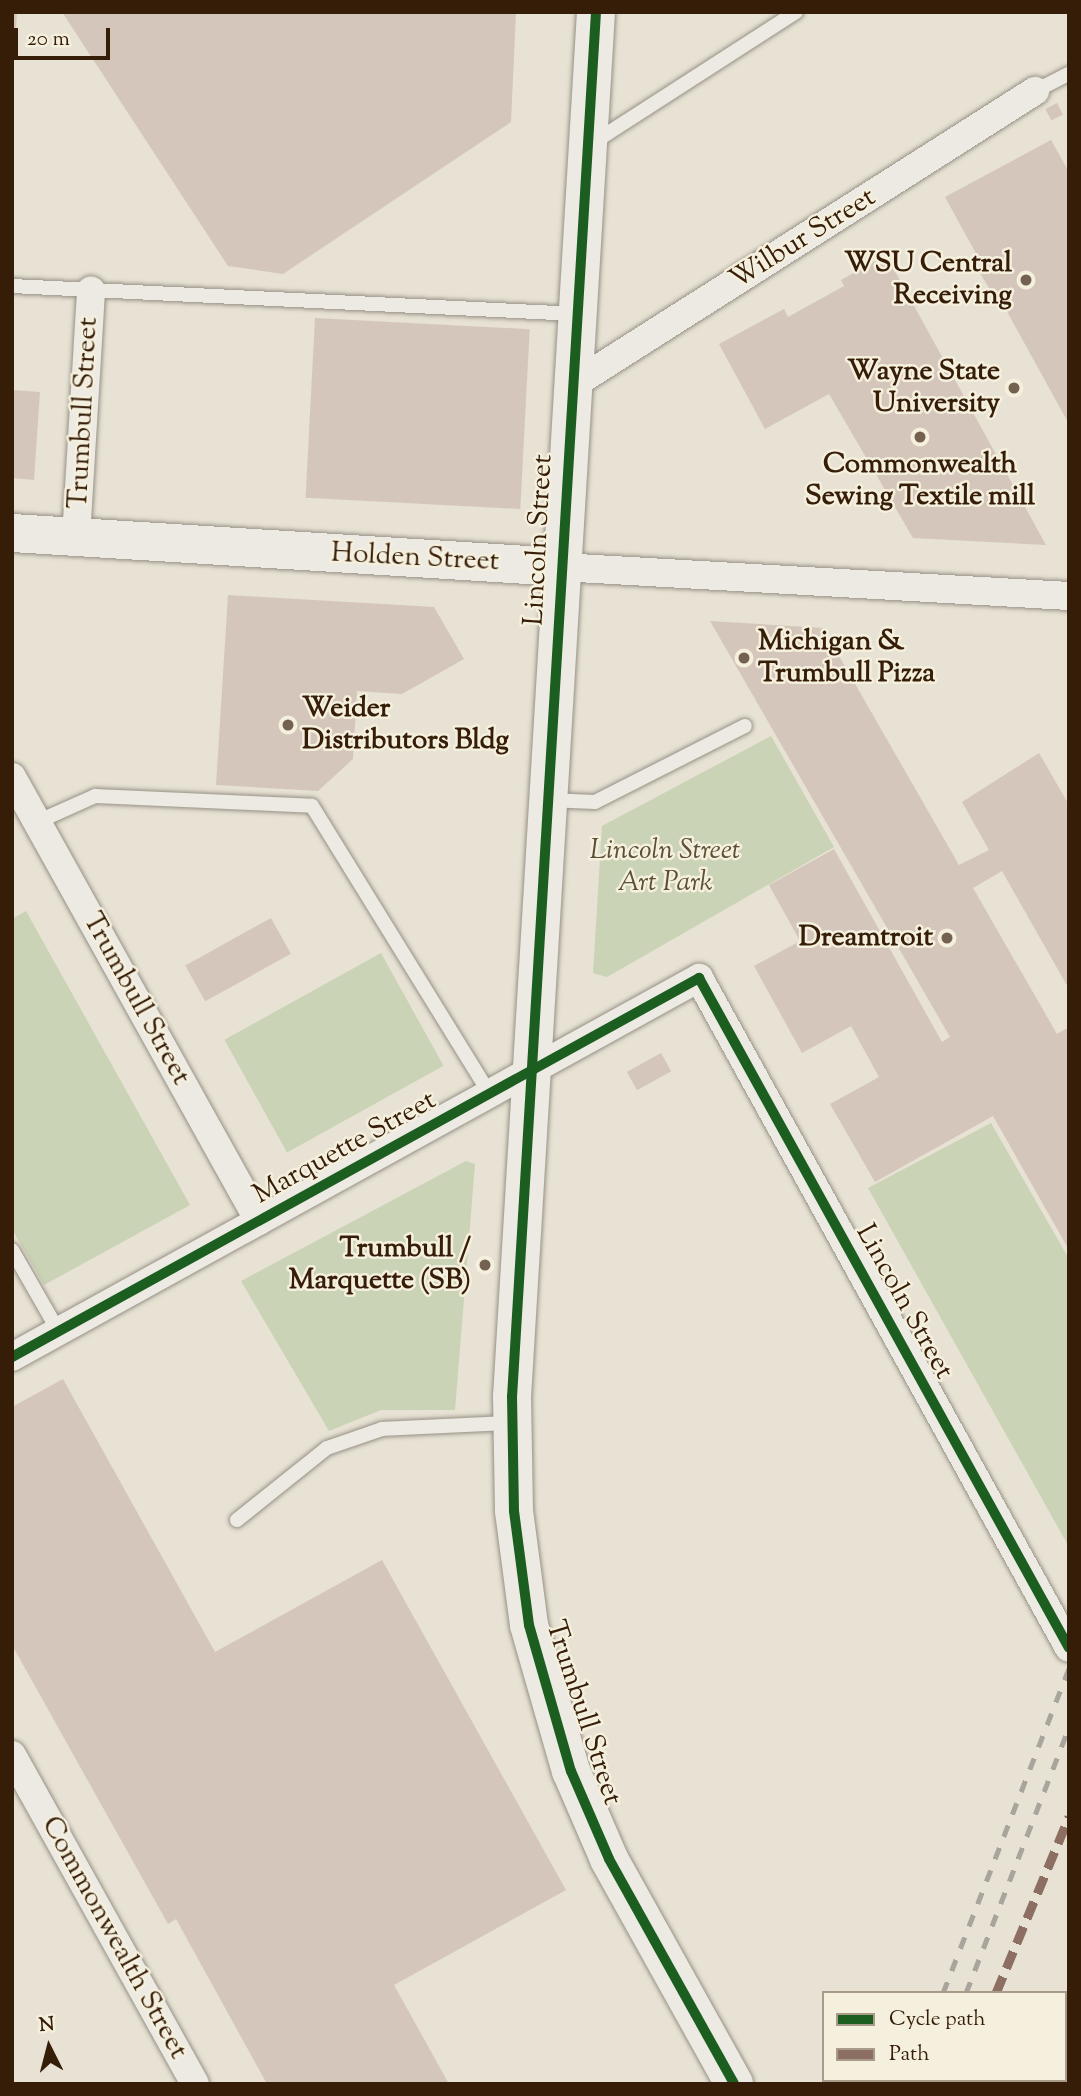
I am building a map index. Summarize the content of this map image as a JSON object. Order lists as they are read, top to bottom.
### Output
{
  "streets": {
    "street": [
      "Wilbur Street",
      "Trumbull Street",
      "Lincoln Street",
      "Holden Street",
      "Marquette Street",
      "Commonwealth Street"
    ]
  },
  "crossings": [
    ["Wilbur Street", "Lincoln Street"],
    ["Trumbull Street", "Lincoln Street"],
    ["Trumbull Street", "Holden Street"],
    ["Trumbull Street", "Marquette Street"],
    ["Lincoln Street", "Holden Street"],
    ["Lincoln Street", "Marquette Street"]
  ],
  "parks": ["Lincoln Street Art Park"],
  "places": [
    "WSU Central Receiving",
    "Wayne State University",
    "Commonwealth Sewing Textile mill",
    "Michigan & Trumbull Pizza",
    "Weider Distributors Bldg",
    "Dreamtroit",
    "Trumbull / Marquette (SB)"
  ],
  "legend": ["Cycle path", "Path"],
  "scale_bar": "20 m",
  "north": "top"
}
